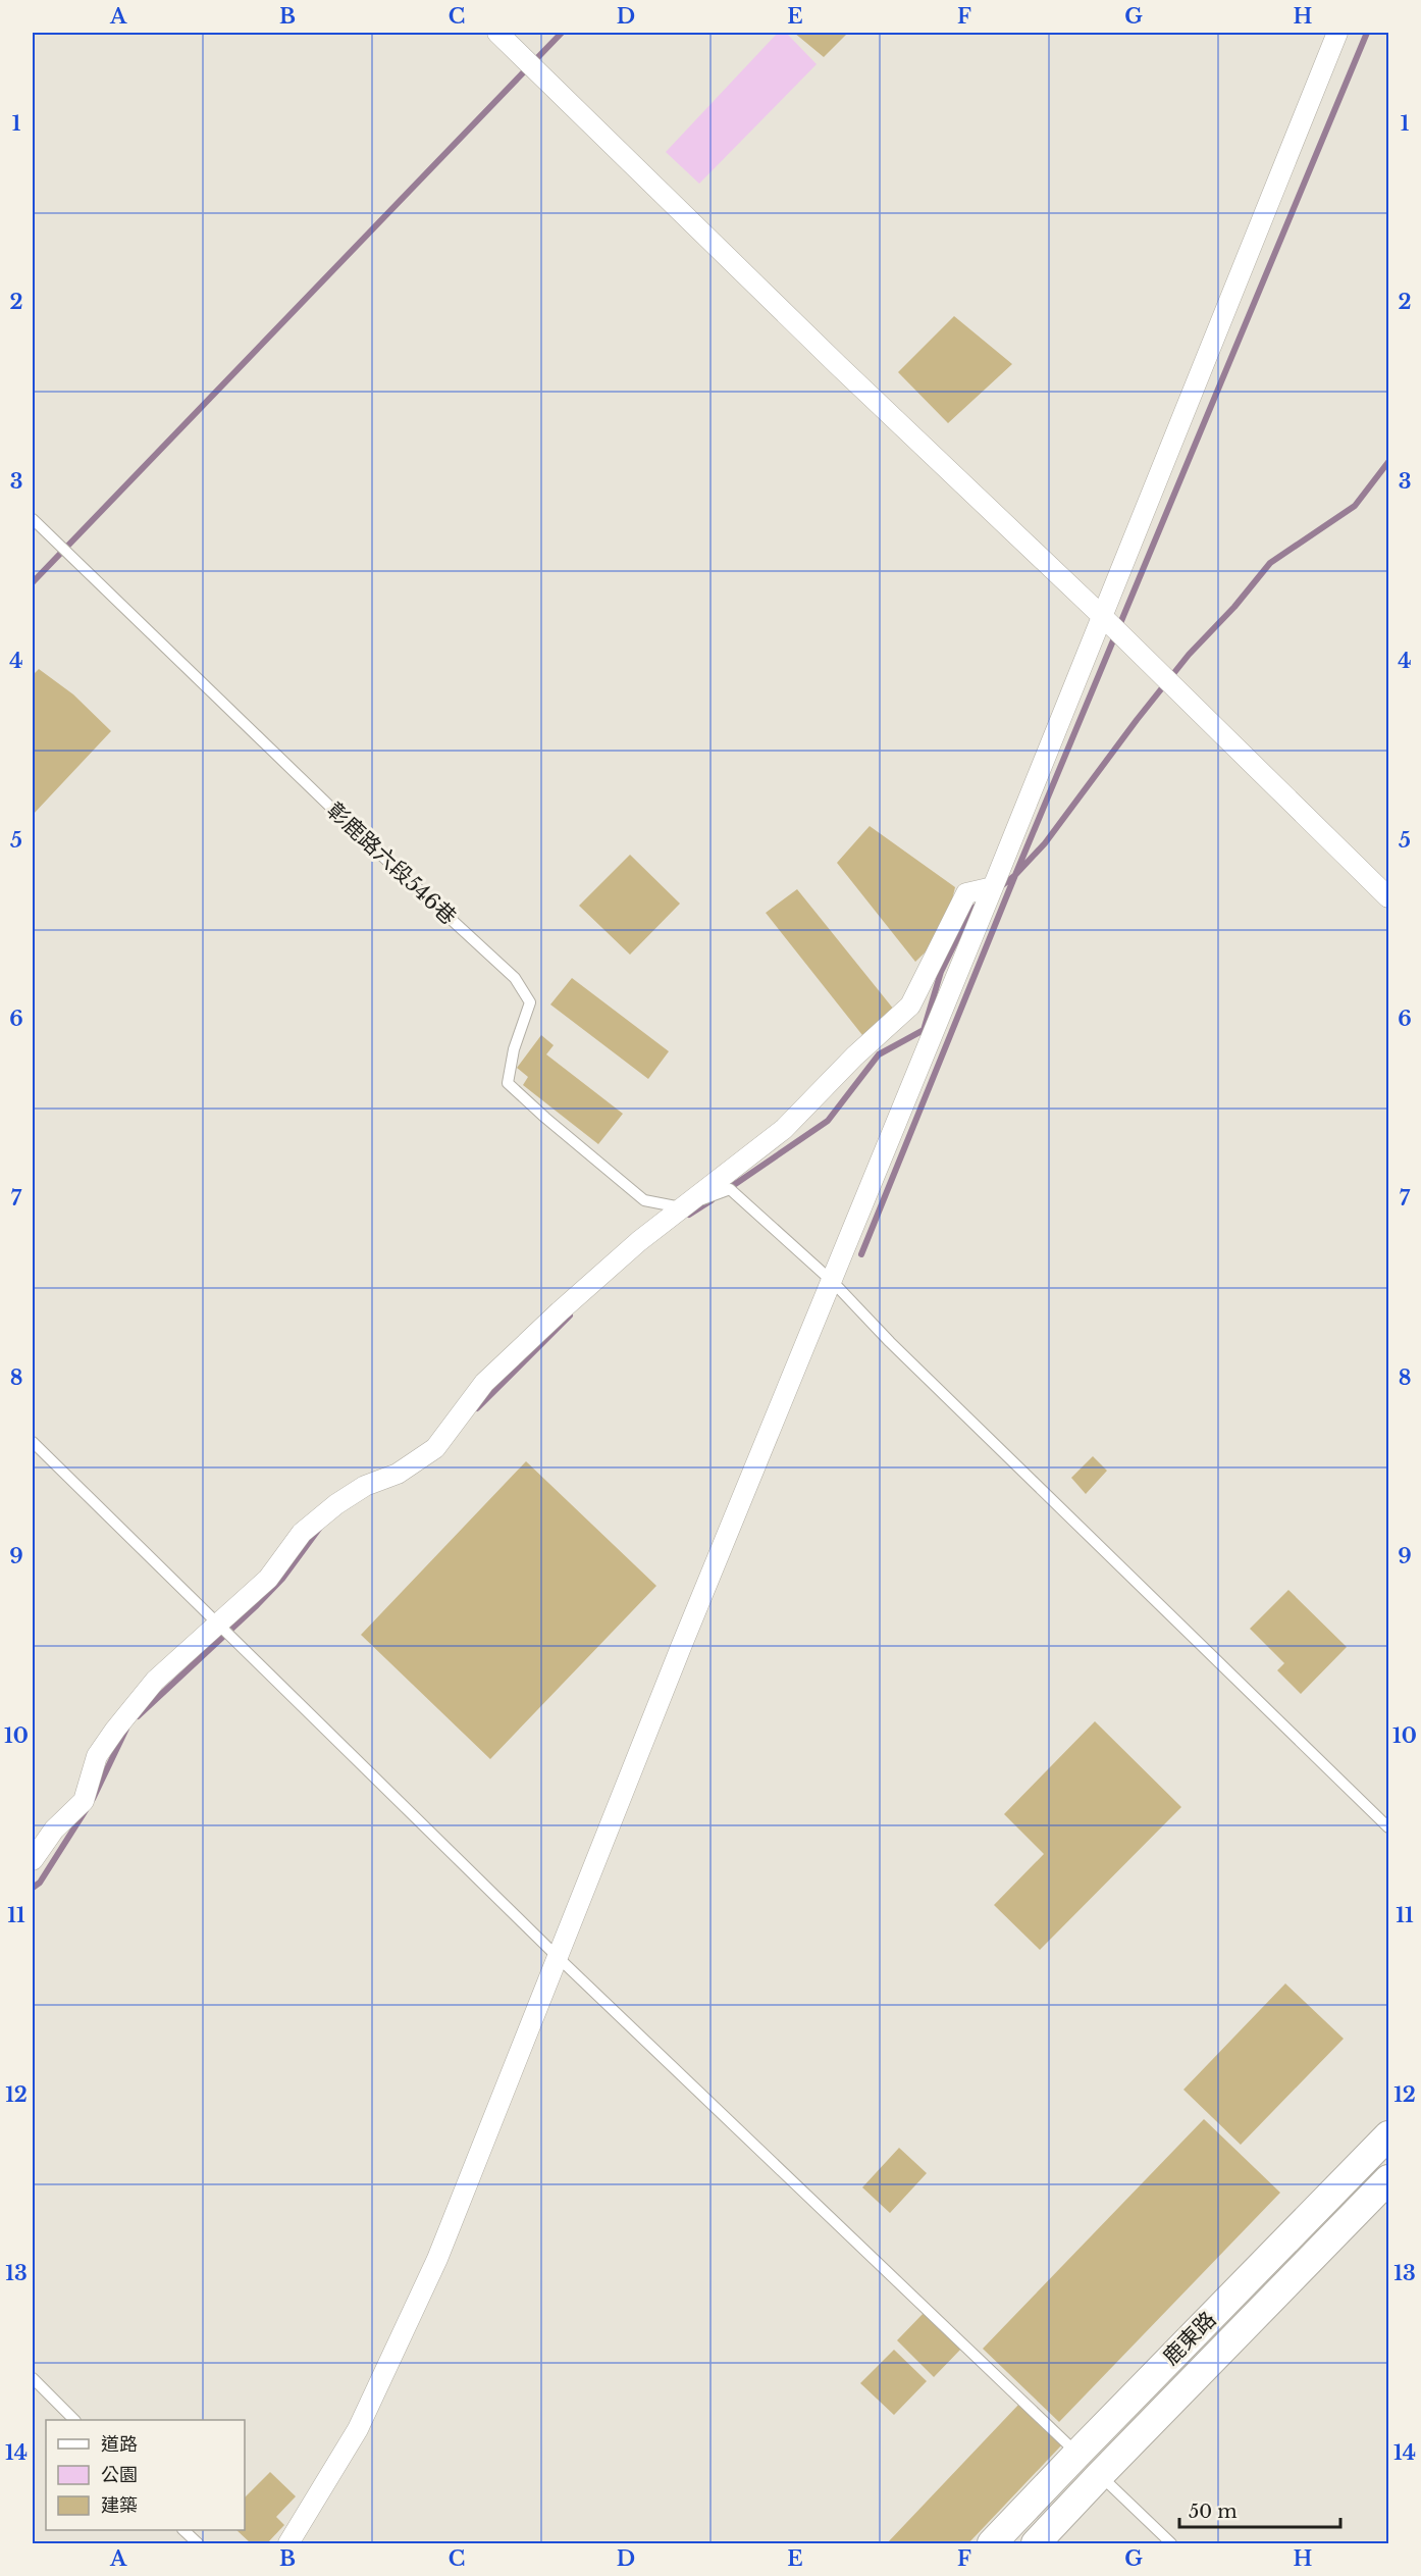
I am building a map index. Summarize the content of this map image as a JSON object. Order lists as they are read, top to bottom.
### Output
{
  "streets": {
    "street": ["鹿東路"],
    "lane": ["彰鹿路六段546巷"]
  },
  "legend": ["道路", "公園", "建築"],
  "scale_bar": "50 m",
  "grid": {
    "columns": [
      "A",
      "B",
      "C",
      "D",
      "E",
      "F",
      "G",
      "H"
    ],
    "rows": [
      "1",
      "2",
      "3",
      "4",
      "5",
      "6",
      "7",
      "8",
      "9",
      "10",
      "11",
      "12",
      "13",
      "14"
    ]
  }
}
